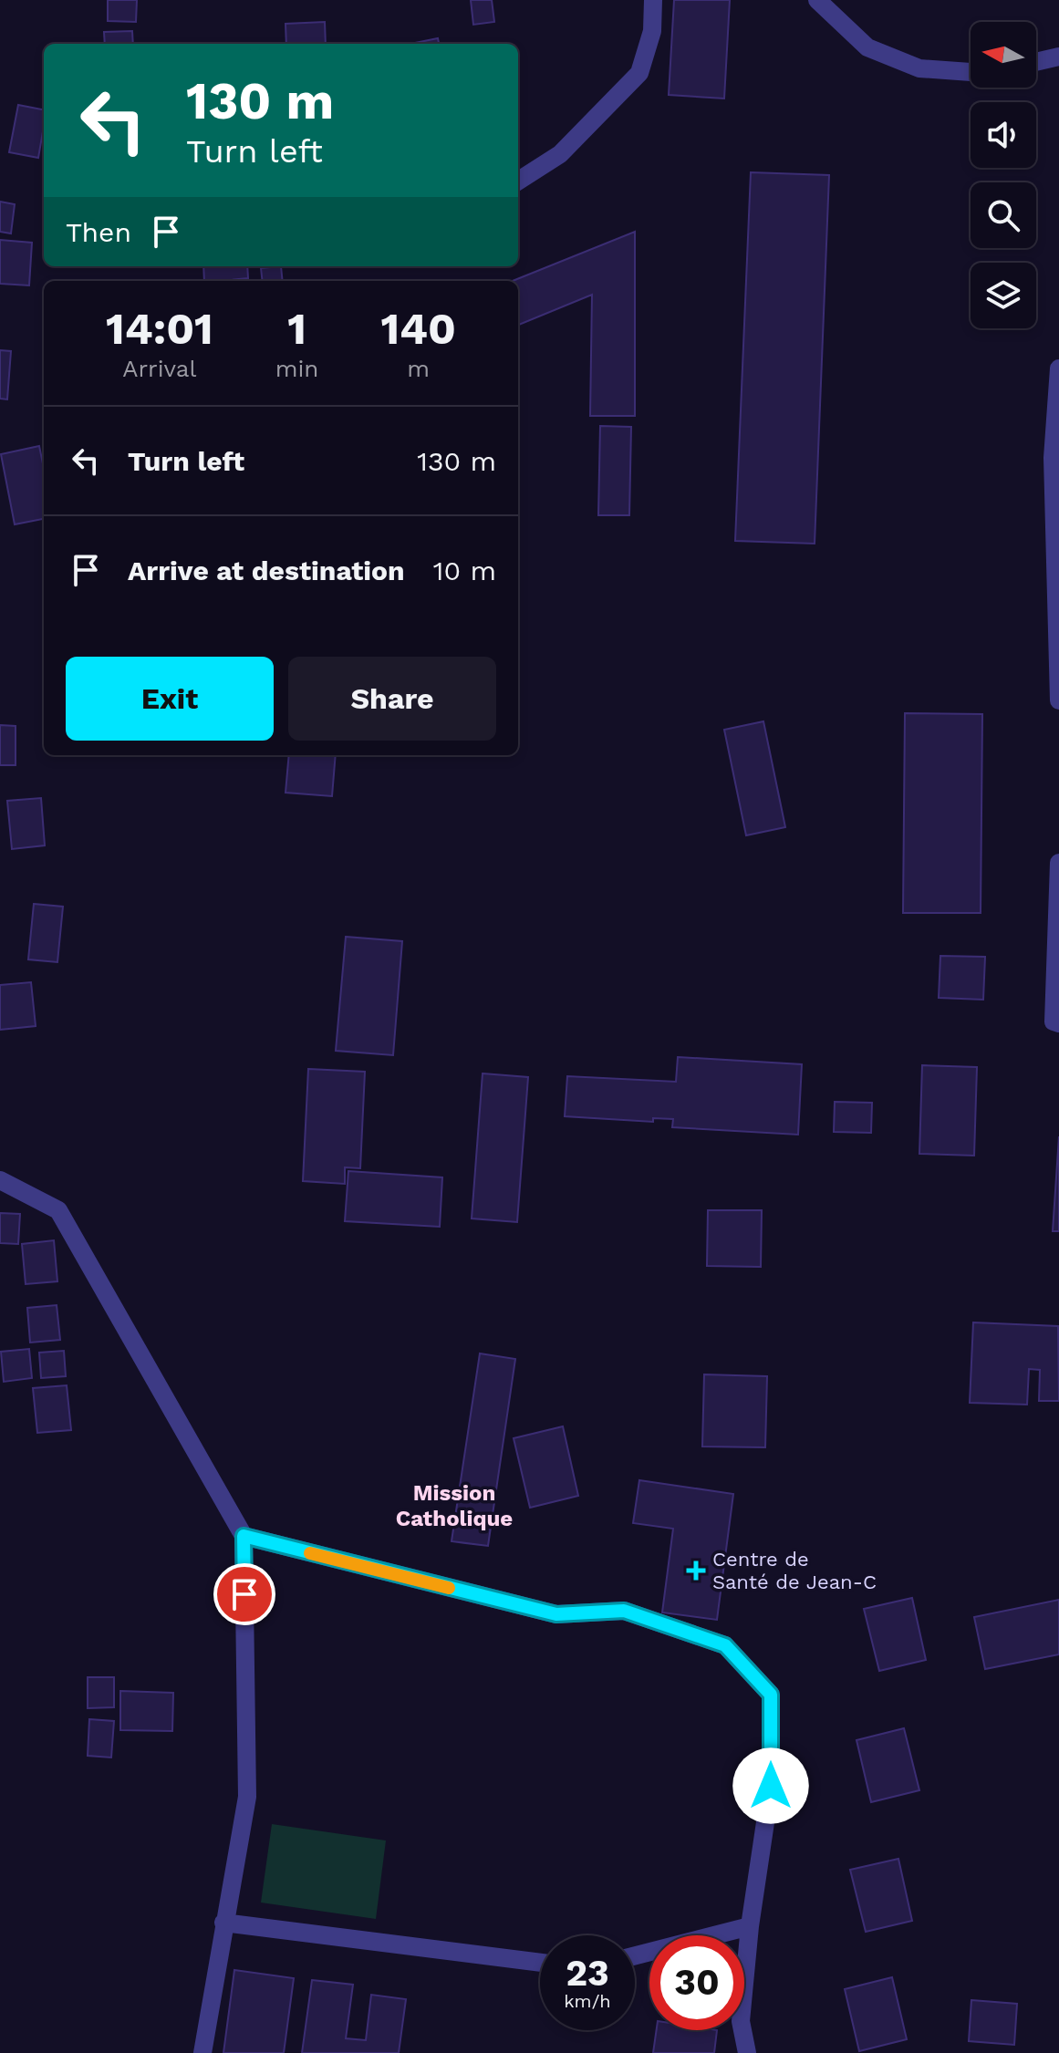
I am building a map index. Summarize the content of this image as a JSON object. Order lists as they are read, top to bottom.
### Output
{
  "districts": ["Mission Catholique"],
  "places": {
    "health": ["Centre de Santé de Jean-C"]
  },
  "north": "left",
  "page": {
    "turn": ["130 m", "Turn left"],
    "then": "Then",
    "eta": [
      "14:01",
      "Arrival",
      "1",
      "min",
      "140",
      "m"
    ],
    "list": [
      {
        "name": "Turn left",
        "value": "130 m"
      },
      {
        "name": "Arrive at destination",
        "value": "10 m"
      }
    ],
    "buttons": ["Exit", "Share"],
    "speed": "23 km/h",
    "limit": "30"
  }
}
